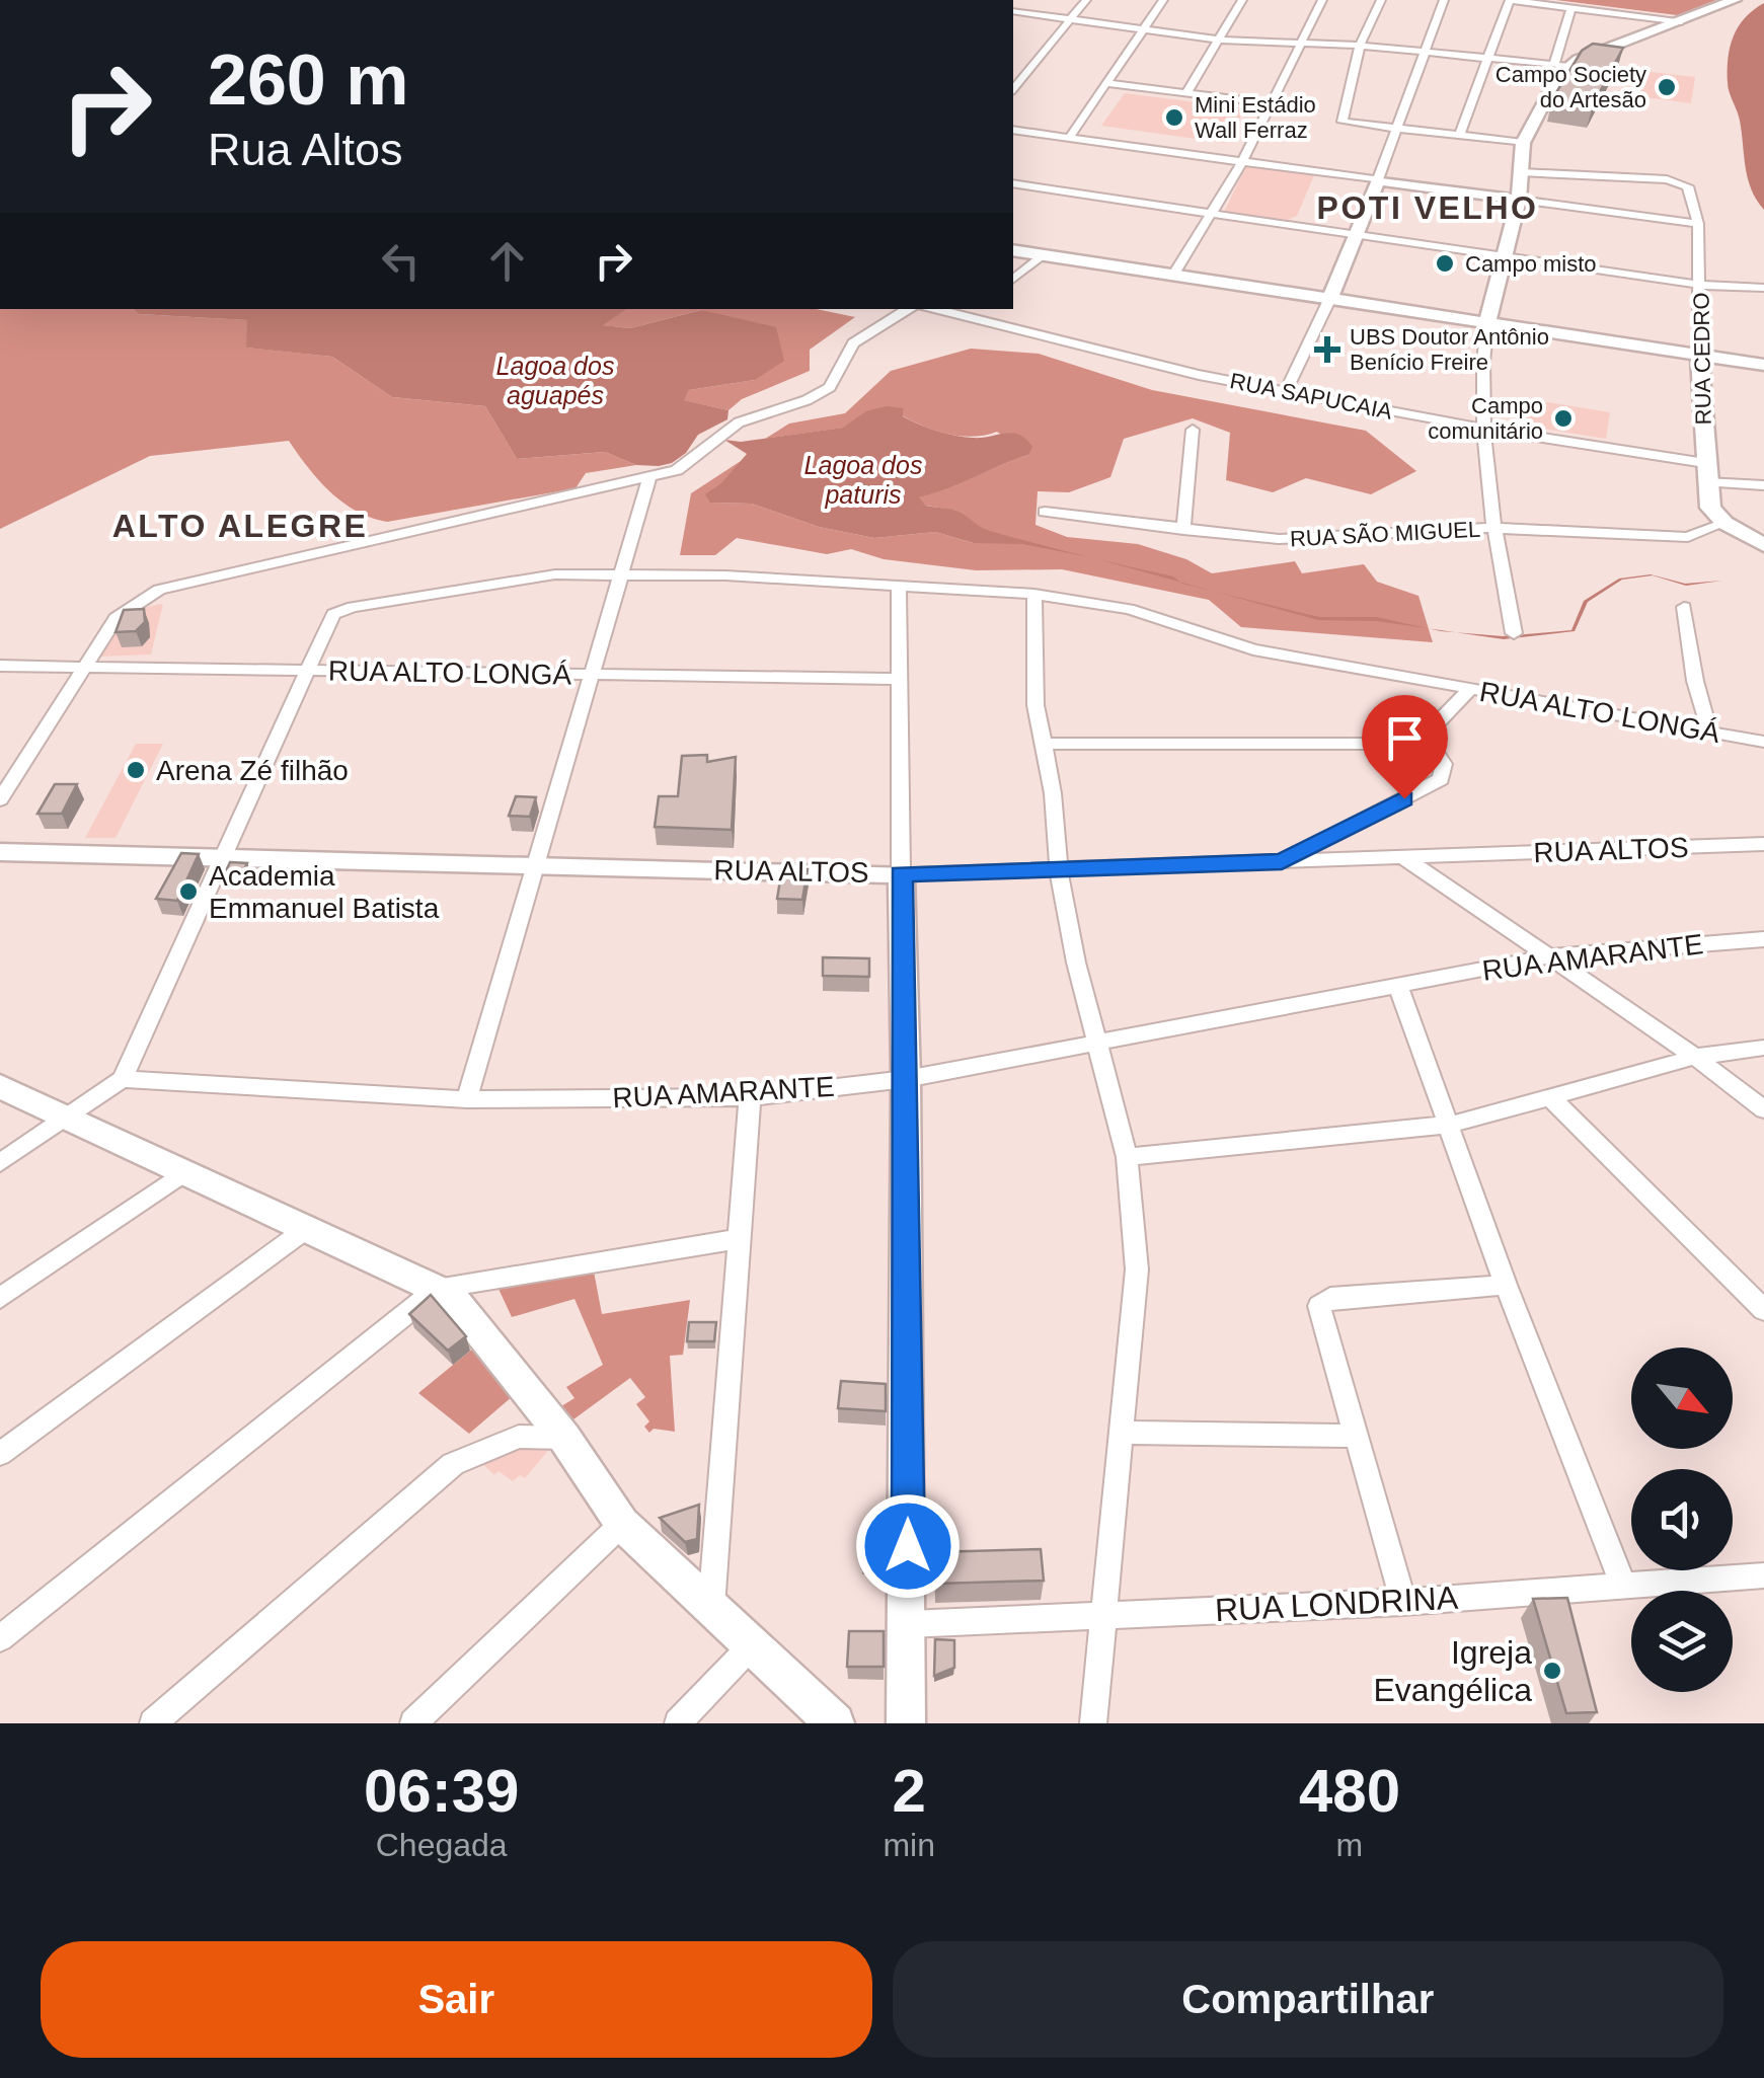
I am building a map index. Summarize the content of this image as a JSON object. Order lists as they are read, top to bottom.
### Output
{
  "streets": {
    "street": [
      "RUA CEDRO",
      "RUA SAPUCAIA",
      "RUA SÃO MIGUEL",
      "RUA ALTO LONGÁ",
      "RUA ALTOS",
      "RUA AMARANTE",
      "RUA LONDRINA"
    ]
  },
  "crossings": [
    ["RUA CEDRO", "RUA SAPUCAIA"],
    ["RUA CEDRO", "RUA SÃO MIGUEL"]
  ],
  "districts": ["POTI VELHO", "ALTO ALEGRE"],
  "water": ["Lagoa dos aguapés", "Lagoa dos paturis"],
  "places": {
    "other": [
      "Campo Society do Artesão",
      "Mini Estádio Wall Ferraz",
      "Campo misto",
      "Campo comunitário",
      "Arena Zé filhão",
      "Academia Emmanuel Batista",
      "Igreja Evangélica"
    ],
    "health": ["UBS Doutor Antônio Benício Freire"]
  },
  "north": "bottom right",
  "page": {
    "turn": ["260 m", "Rua Altos"],
    "eta": [
      "06:39",
      "Chegada",
      "2",
      "min",
      "480",
      "m"
    ],
    "buttons": ["Sair", "Compartilhar"]
  }
}
